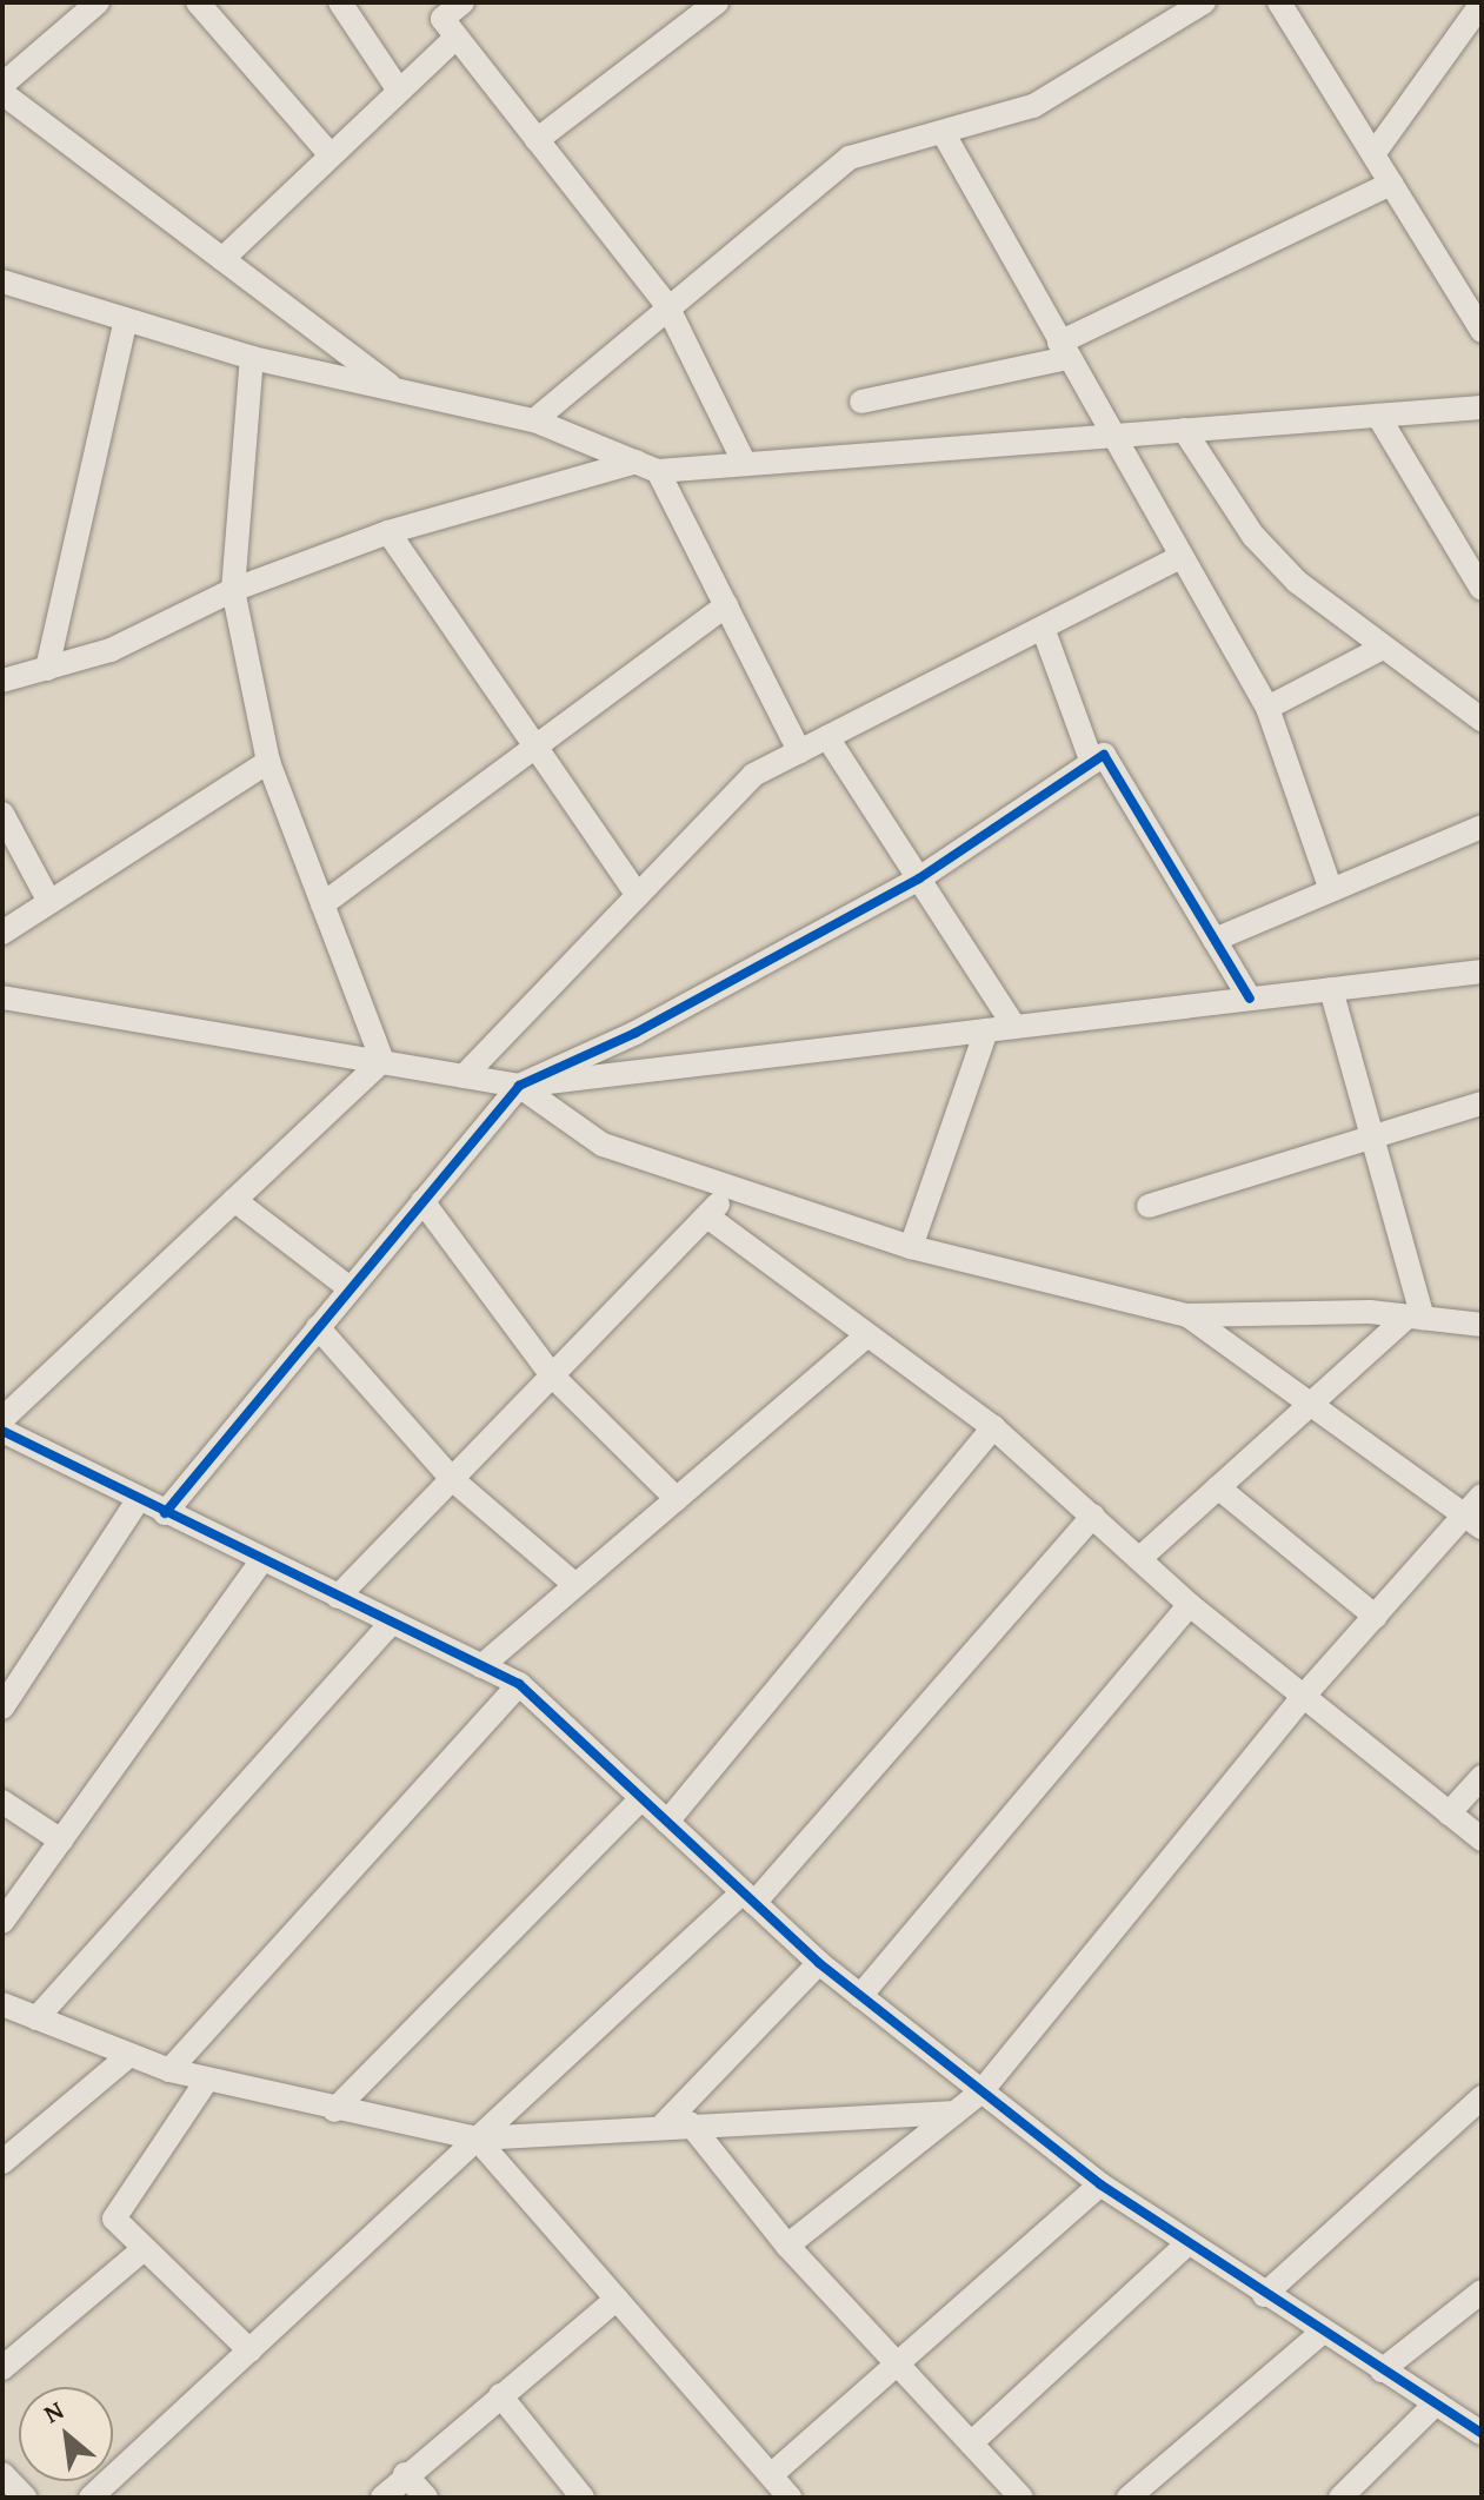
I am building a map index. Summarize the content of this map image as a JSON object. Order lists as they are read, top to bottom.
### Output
{
  "north": "top left"
}
